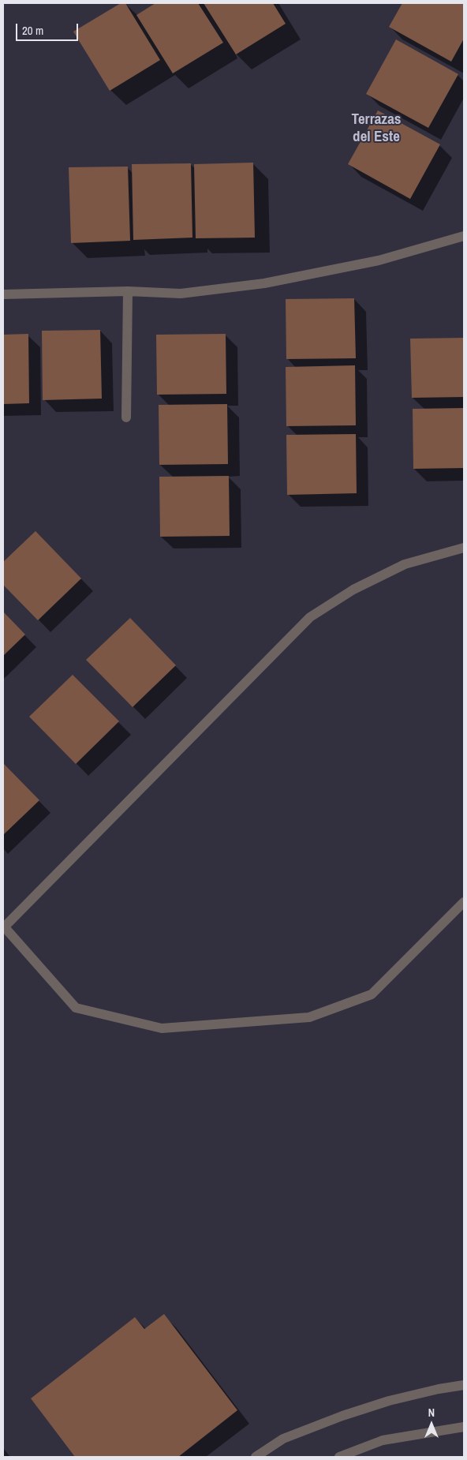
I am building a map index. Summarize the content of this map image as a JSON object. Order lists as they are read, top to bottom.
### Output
{
  "districts": ["Terrazas del Este"],
  "scale_bar": "20 m",
  "north": "top"
}
